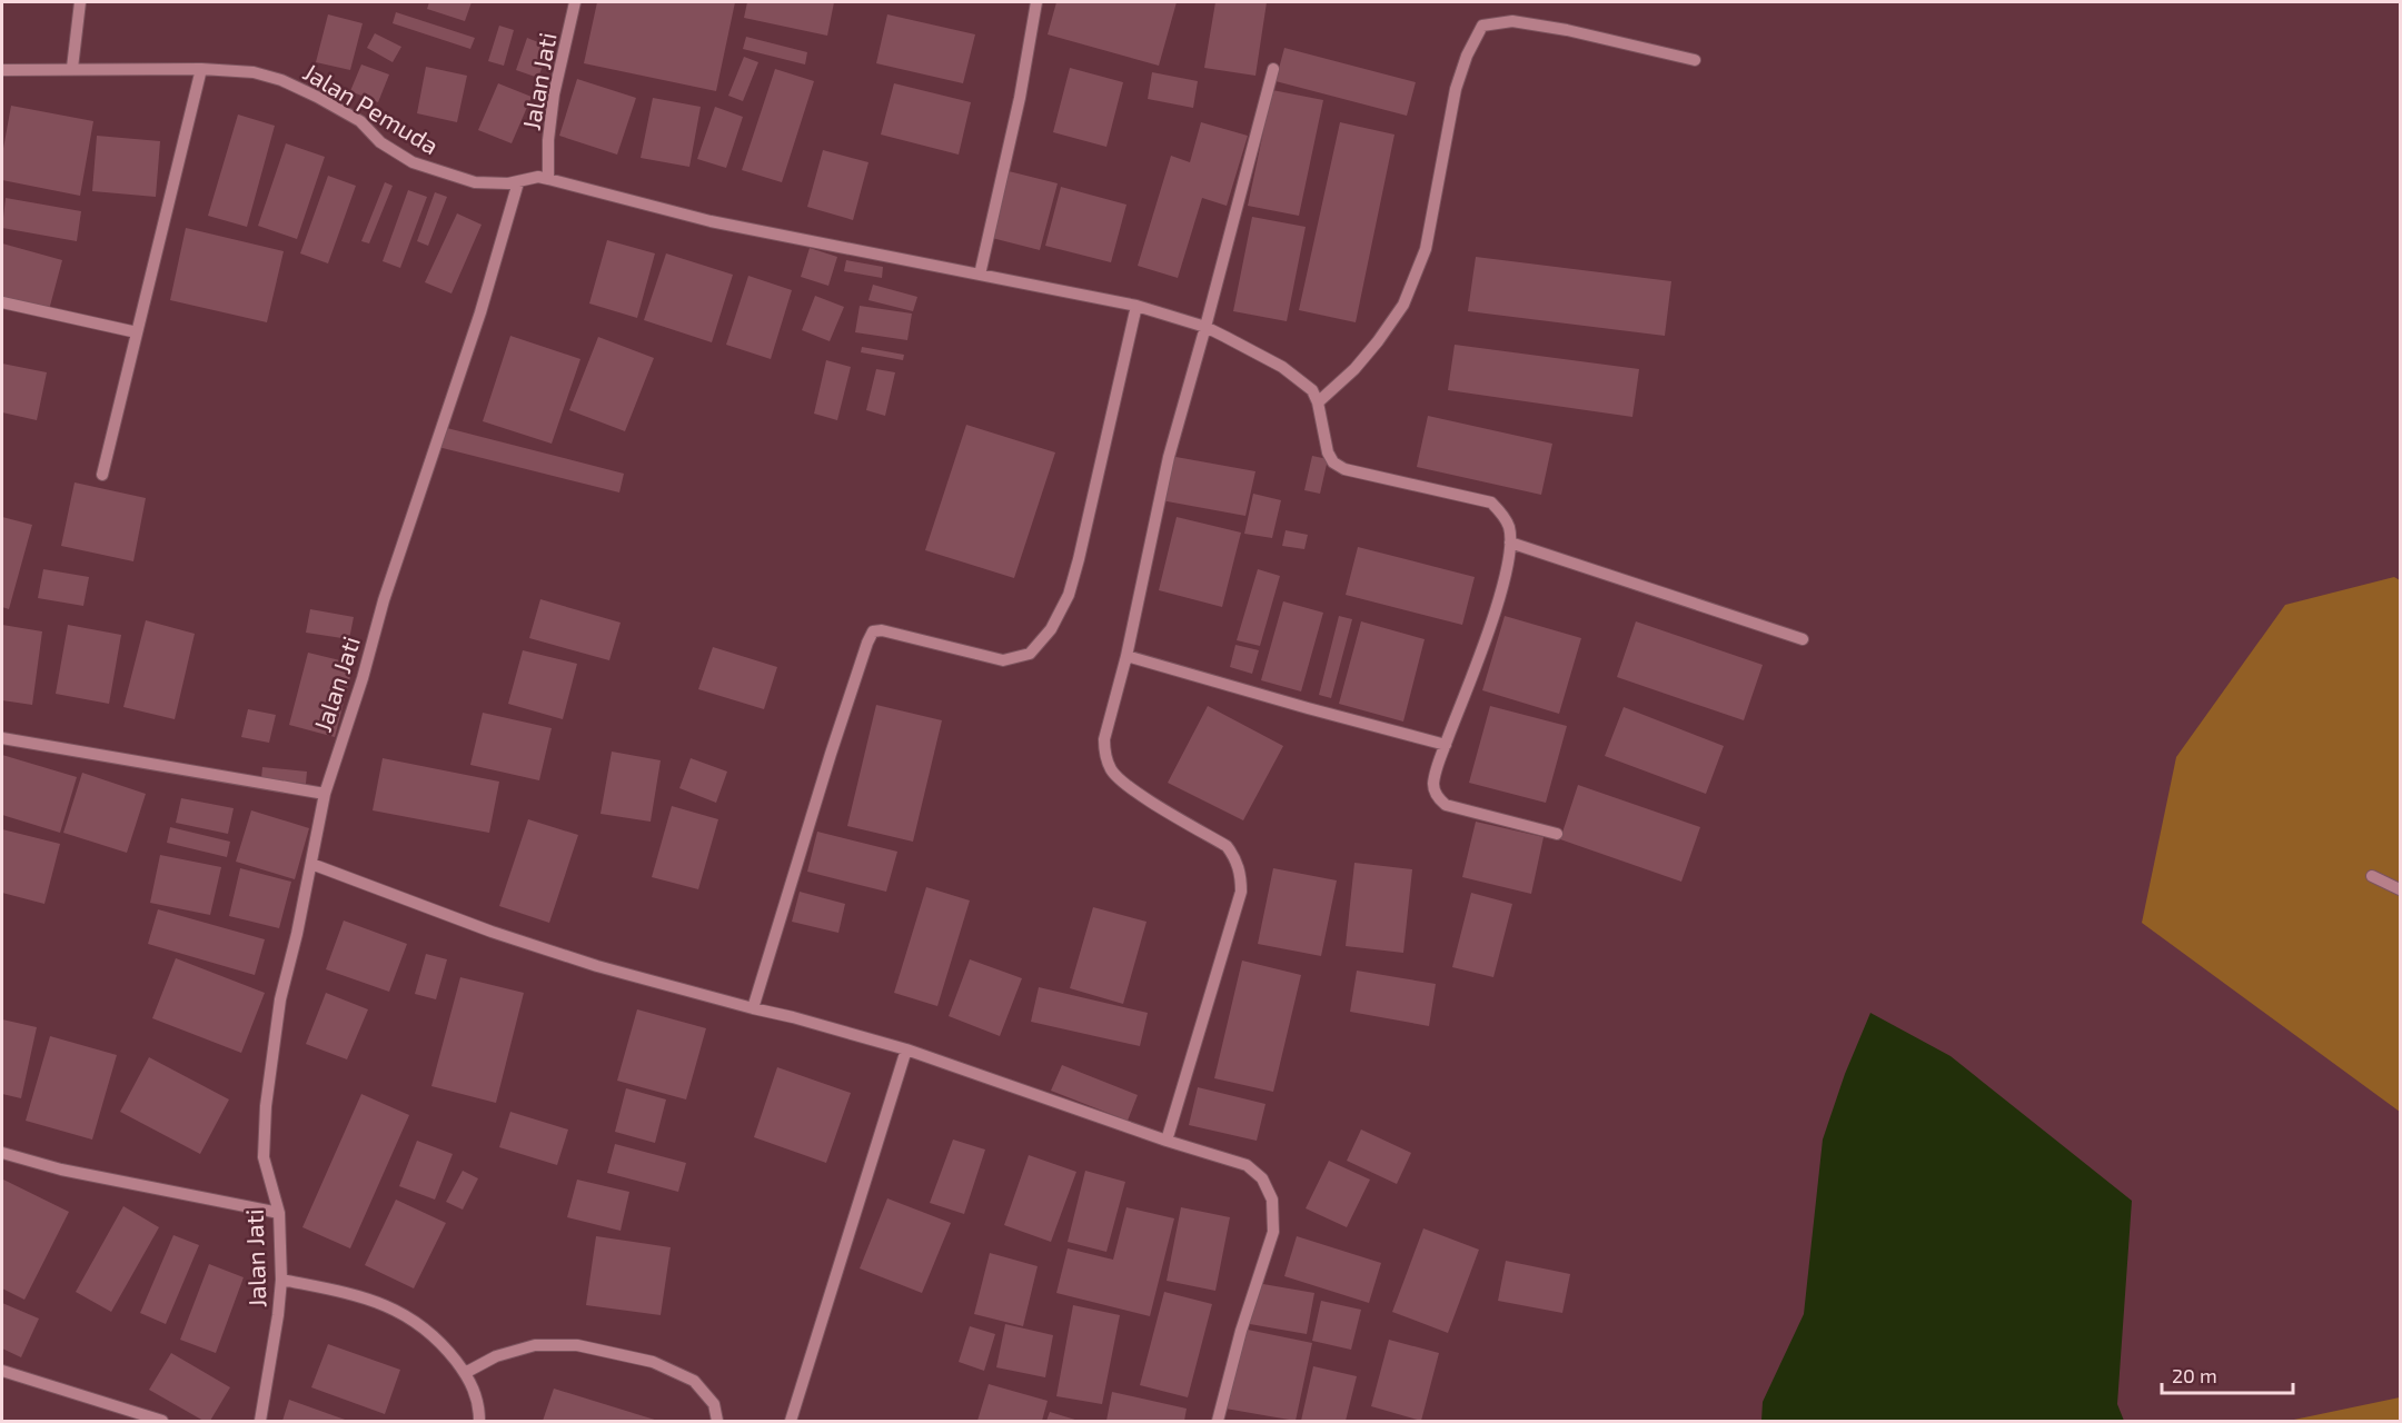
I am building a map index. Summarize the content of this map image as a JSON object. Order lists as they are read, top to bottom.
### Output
{
  "streets": {
    "street": ["Jalan Jati", "Jalan Pemuda"]
  },
  "crossings": [
    ["Jalan Jati", "Jalan Pemuda"]
  ],
  "scale_bar": "20 m"
}
